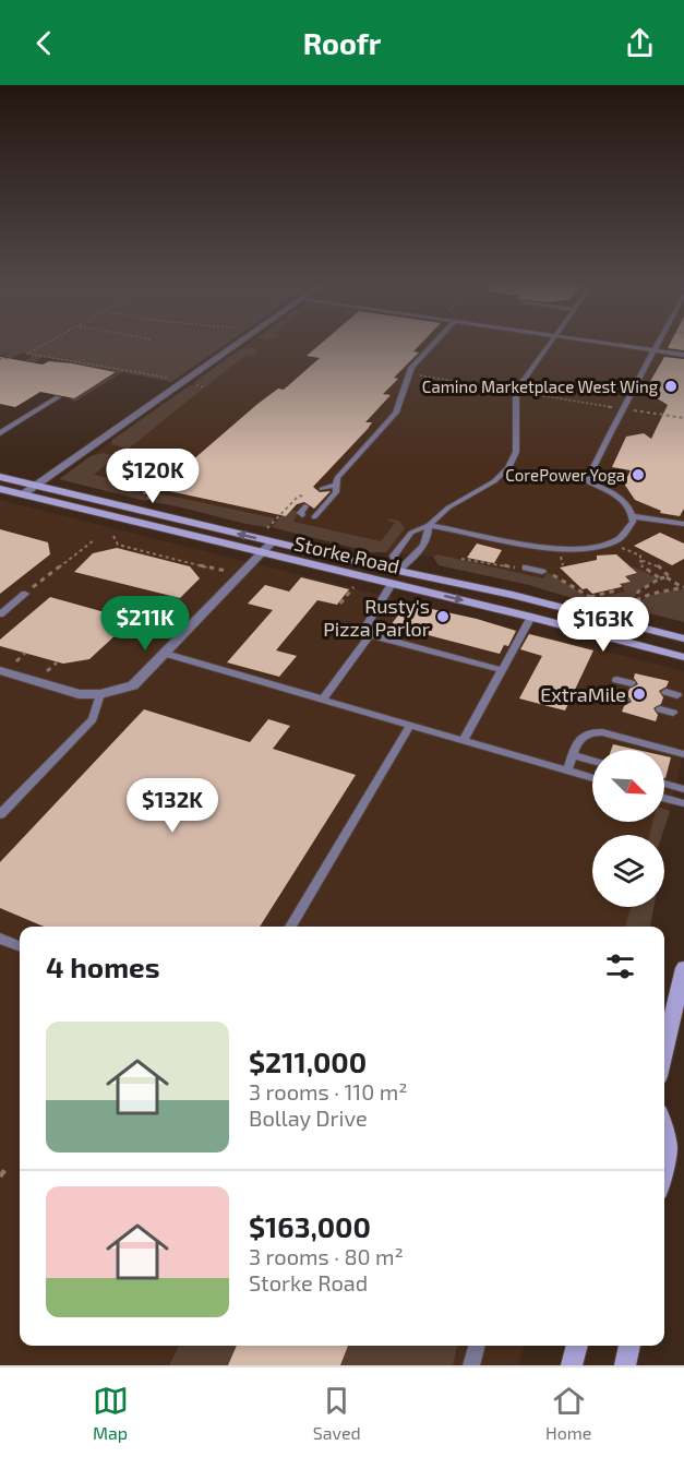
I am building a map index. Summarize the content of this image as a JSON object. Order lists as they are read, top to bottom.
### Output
{
  "streets": {
    "main road": ["Storke Road"]
  },
  "places": [
    "Camino Marketplace West Wing",
    "CorePower Yoga",
    "Rusty's Pizza Parlor",
    "ExtraMile"
  ],
  "north": "bottom right",
  "page": {
    "header": "Roofr",
    "price": [
      "$120K",
      "$211K",
      "$163K",
      "$132K"
    ],
    "heading": "4 homes",
    "list": [
      {
        "name": "$211,000",
        "note": "3 rooms · 110 m² · Bollay Drive"
      },
      {
        "name": "$163,000",
        "note": "3 rooms · 80 m² · Storke Road"
      }
    ],
    "tabs": ["Map", "Saved", "Home"]
  }
}
